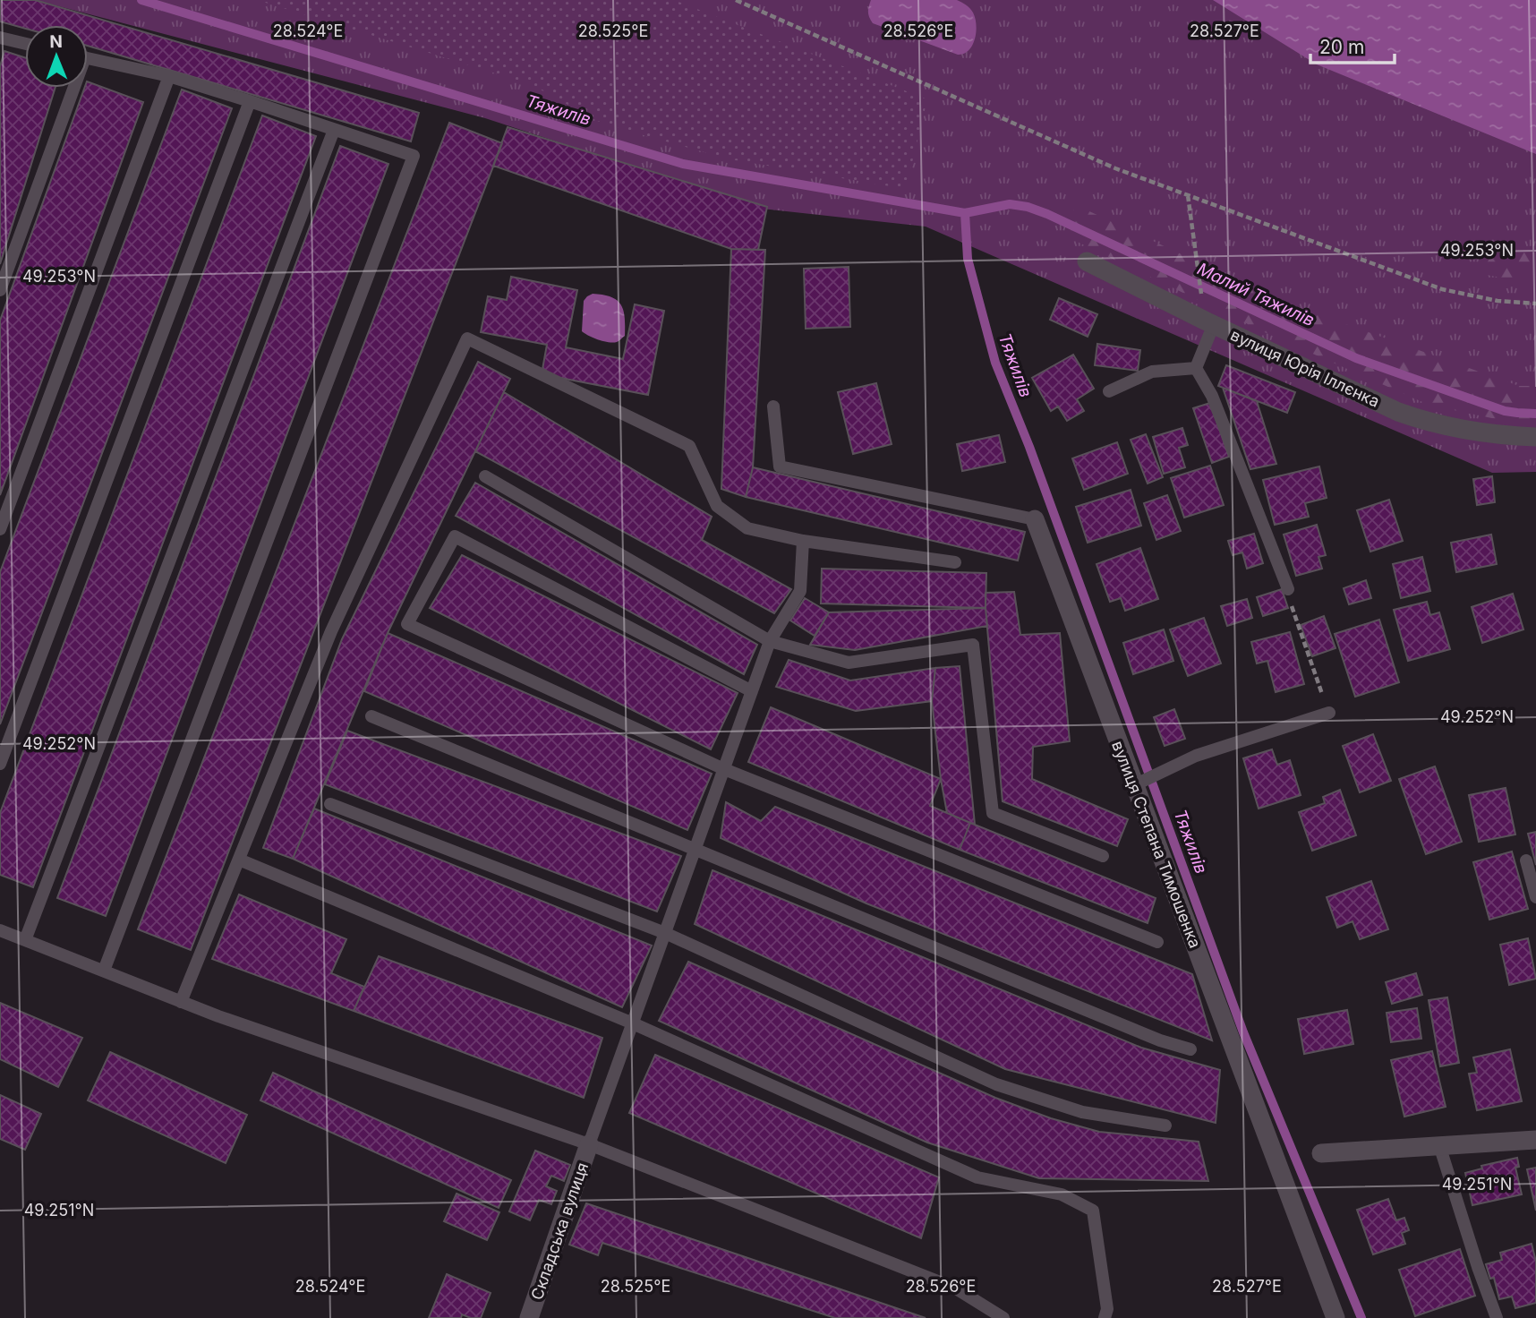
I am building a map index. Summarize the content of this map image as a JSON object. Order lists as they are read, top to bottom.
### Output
{
  "streets": {
    "street": ["вулиця Юрія Іллєнка", "вулиця Степана Тимошенка", "Складська вулиця"]
  },
  "water": ["Тяжилів", "Малий Тяжилів"],
  "scale_bar": "20 m",
  "north": "top",
  "coordinates": [
    "28.524°E",
    "28.525°E",
    "28.526°E",
    "28.527°E",
    "49.253°N",
    "49.252°N",
    "49.251°N"
  ]
}
